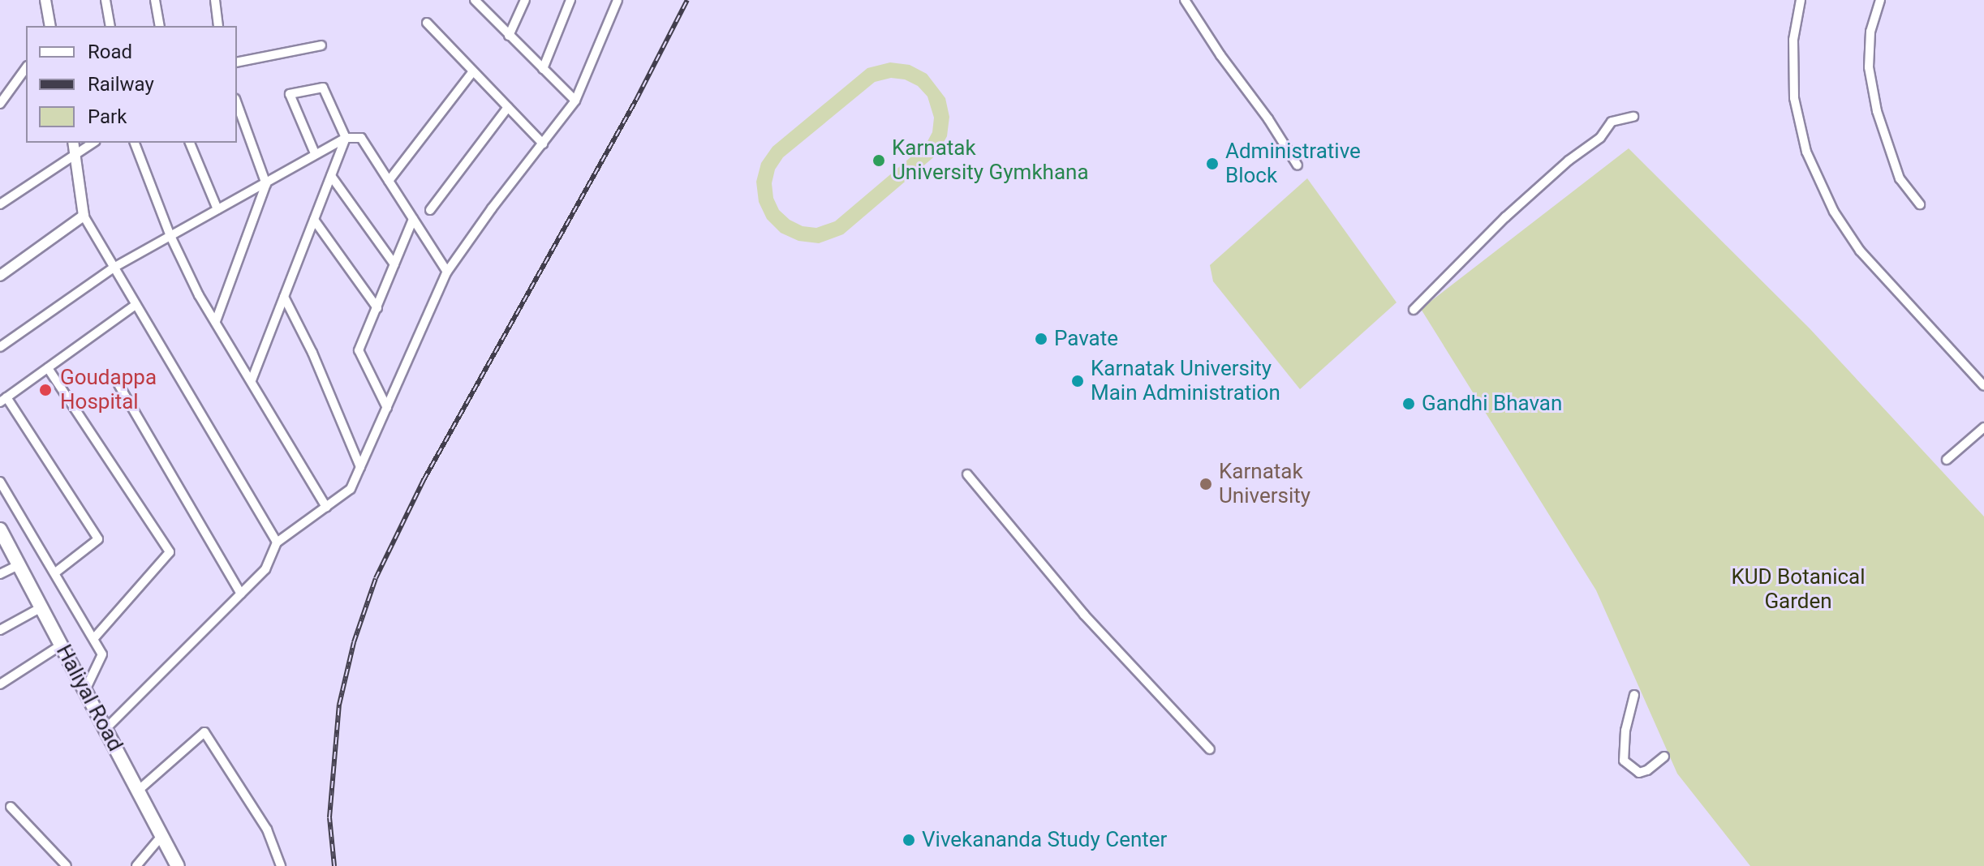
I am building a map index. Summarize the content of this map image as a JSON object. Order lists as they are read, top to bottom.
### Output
{
  "streets": {
    "main road": ["Haliyal Road"]
  },
  "parks": ["KUD Botanical Garden"],
  "places": [
    "Karnatak University Gymkhana",
    "Administrative Block",
    "Pavate",
    "Karnatak University Main Administration",
    "Goudappa Hospital",
    "Gandhi Bhavan",
    "Karnatak University",
    "Vivekananda Study Center"
  ],
  "legend": ["Road", "Railway", "Park"]
}
